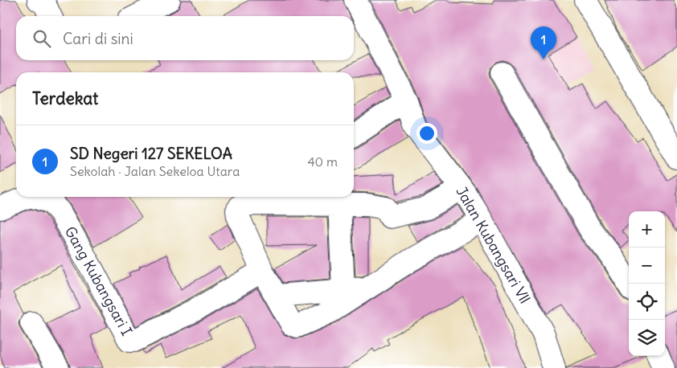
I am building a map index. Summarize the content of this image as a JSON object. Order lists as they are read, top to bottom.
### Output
{
  "streets": {
    "street": ["Jalan Kubangsari Vll", "Gang Kubangsari I"]
  },
  "page": {
    "search": "Cari di sini",
    "pins": "1",
    "heading": "Terdekat",
    "list": [
      {
        "mark": "1",
        "name": "SD Negeri 127 SEKELOA",
        "note": "Sekolah · Jalan Sekeloa Utara",
        "value": "40 m"
      }
    ],
    "map_buttons": ["+", "−"]
  }
}
